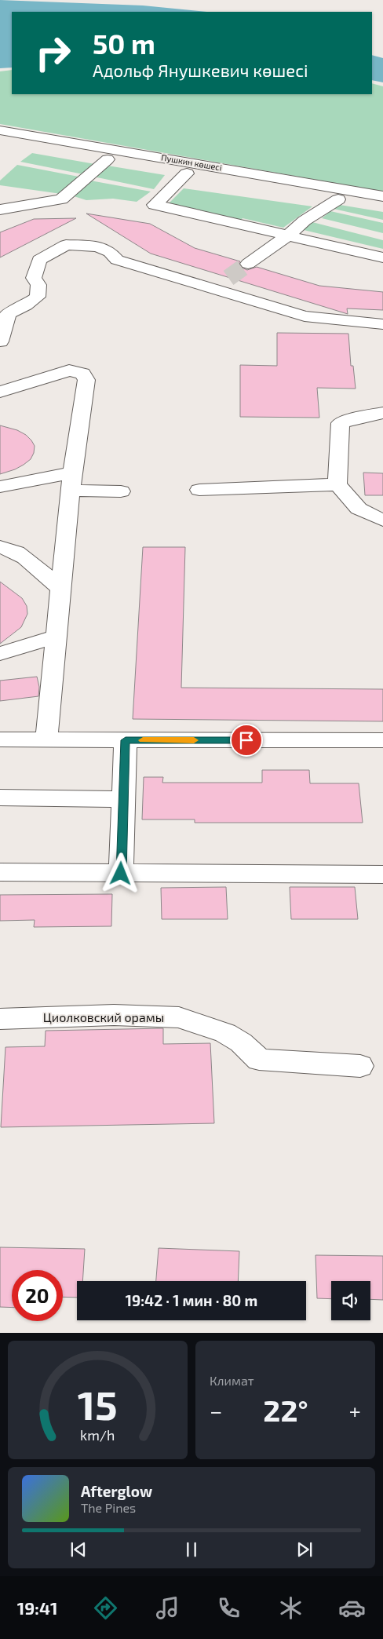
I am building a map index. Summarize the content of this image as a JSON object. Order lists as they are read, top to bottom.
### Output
{
  "streets": {
    "main road": ["Пушкин көшесі", "Циолковский орамы"]
  },
  "page": {
    "turn": ["50 m", "Адольф Янушкевич көшесі"],
    "limit": "20",
    "trip": "19:42 · 1 мин · 80 m",
    "tile": "Климат",
    "heat": ["−", "22°", "+"],
    "song": ["Afterglow", "The Pines"],
    "tabs": "19:41",
    "gauge": ["15", "km/h"]
  }
}
